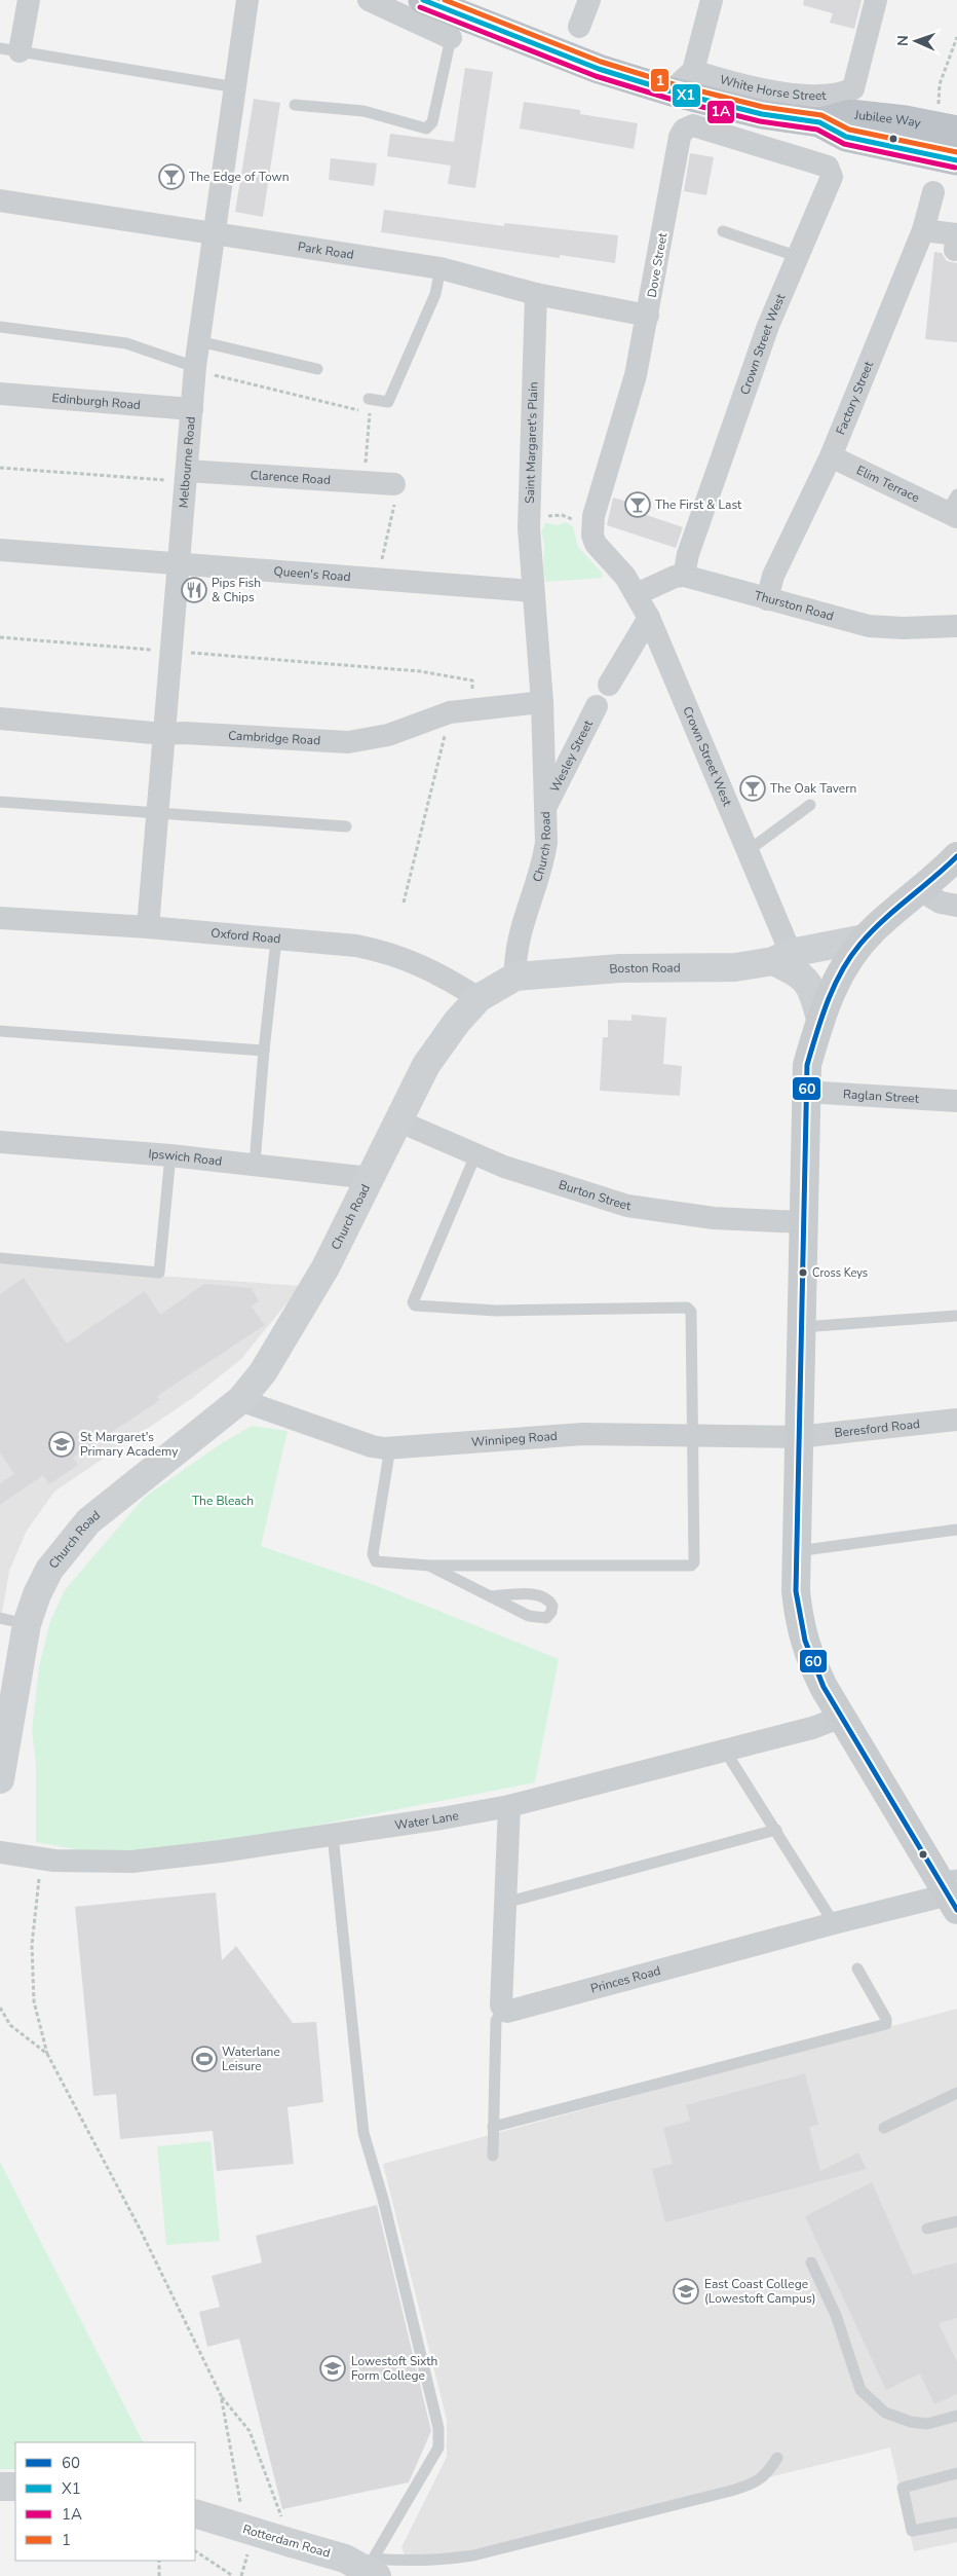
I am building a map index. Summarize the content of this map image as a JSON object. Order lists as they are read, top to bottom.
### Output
{
  "streets": {
    "highway": ["Jubilee Way"],
    "main road": ["Church Road", "Boston Road", "Rotterdam Road"],
    "street": [
      "White Horse Street",
      "Park Road",
      "Dove Street",
      "Crown Street West",
      "Factory Street",
      "Edinburgh Road",
      "Saint Margaret's Plain",
      "Melbourne Road",
      "Clarence Road",
      "Elim Terrace",
      "Queen's Road",
      "Thurston Road",
      "Cambridge Road",
      "Wesley Street",
      "Oxford Road",
      "Raglan Street",
      "Ipswich Road",
      "Burton Street",
      "Beresford Road",
      "Winnipeg Road",
      "Water Lane",
      "Princes Road"
    ]
  },
  "crossings": [
    ["Park Road", "Dove Street"],
    ["Park Road", "Saint Margaret's Plain"],
    ["Park Road", "Melbourne Road"],
    ["Dove Street", "Crown Street West"],
    ["Crown Street West", "Thurston Road"],
    ["Crown Street West", "Boston Road"],
    ["Factory Street", "Elim Terrace"],
    ["Factory Street", "Thurston Road"],
    ["Edinburgh Road", "Melbourne Road"],
    ["Saint Margaret's Plain", "Queen's Road"],
    ["Saint Margaret's Plain", "Church Road"],
    ["Melbourne Road", "Clarence Road"],
    ["Melbourne Road", "Queen's Road"],
    ["Melbourne Road", "Cambridge Road"],
    ["Melbourne Road", "Oxford Road"],
    ["Queen's Road", "Church Road"],
    ["Cambridge Road", "Church Road"],
    ["Wesley Street", "Church Road"],
    ["Church Road", "Oxford Road"],
    ["Church Road", "Boston Road"],
    ["Church Road", "Ipswich Road"],
    ["Church Road", "Burton Street"],
    ["Church Road", "Winnipeg Road"],
    ["Beresford Road", "Winnipeg Road"]
  ],
  "parks": ["The Bleach"],
  "places": {
    "bar": ["The Edge of Town", "The First & Last", "The Oak Tavern"],
    "restaurant": ["Pips Fish & Chips"],
    "other": ["Cross Keys"],
    "school or university": ["St Margaret's Primary Academy", "East Coast College (Lowestoft Campus)", "Lowestoft Sixth Form College"],
    "sports": ["Waterlane Leisure"]
  },
  "lines": [
    "transit line X1",
    "transit line 1",
    "transit line 1A",
    "transit line 60"
  ],
  "legend": [
    "60",
    "X1",
    "1A",
    "1"
  ],
  "north": "left"
}
